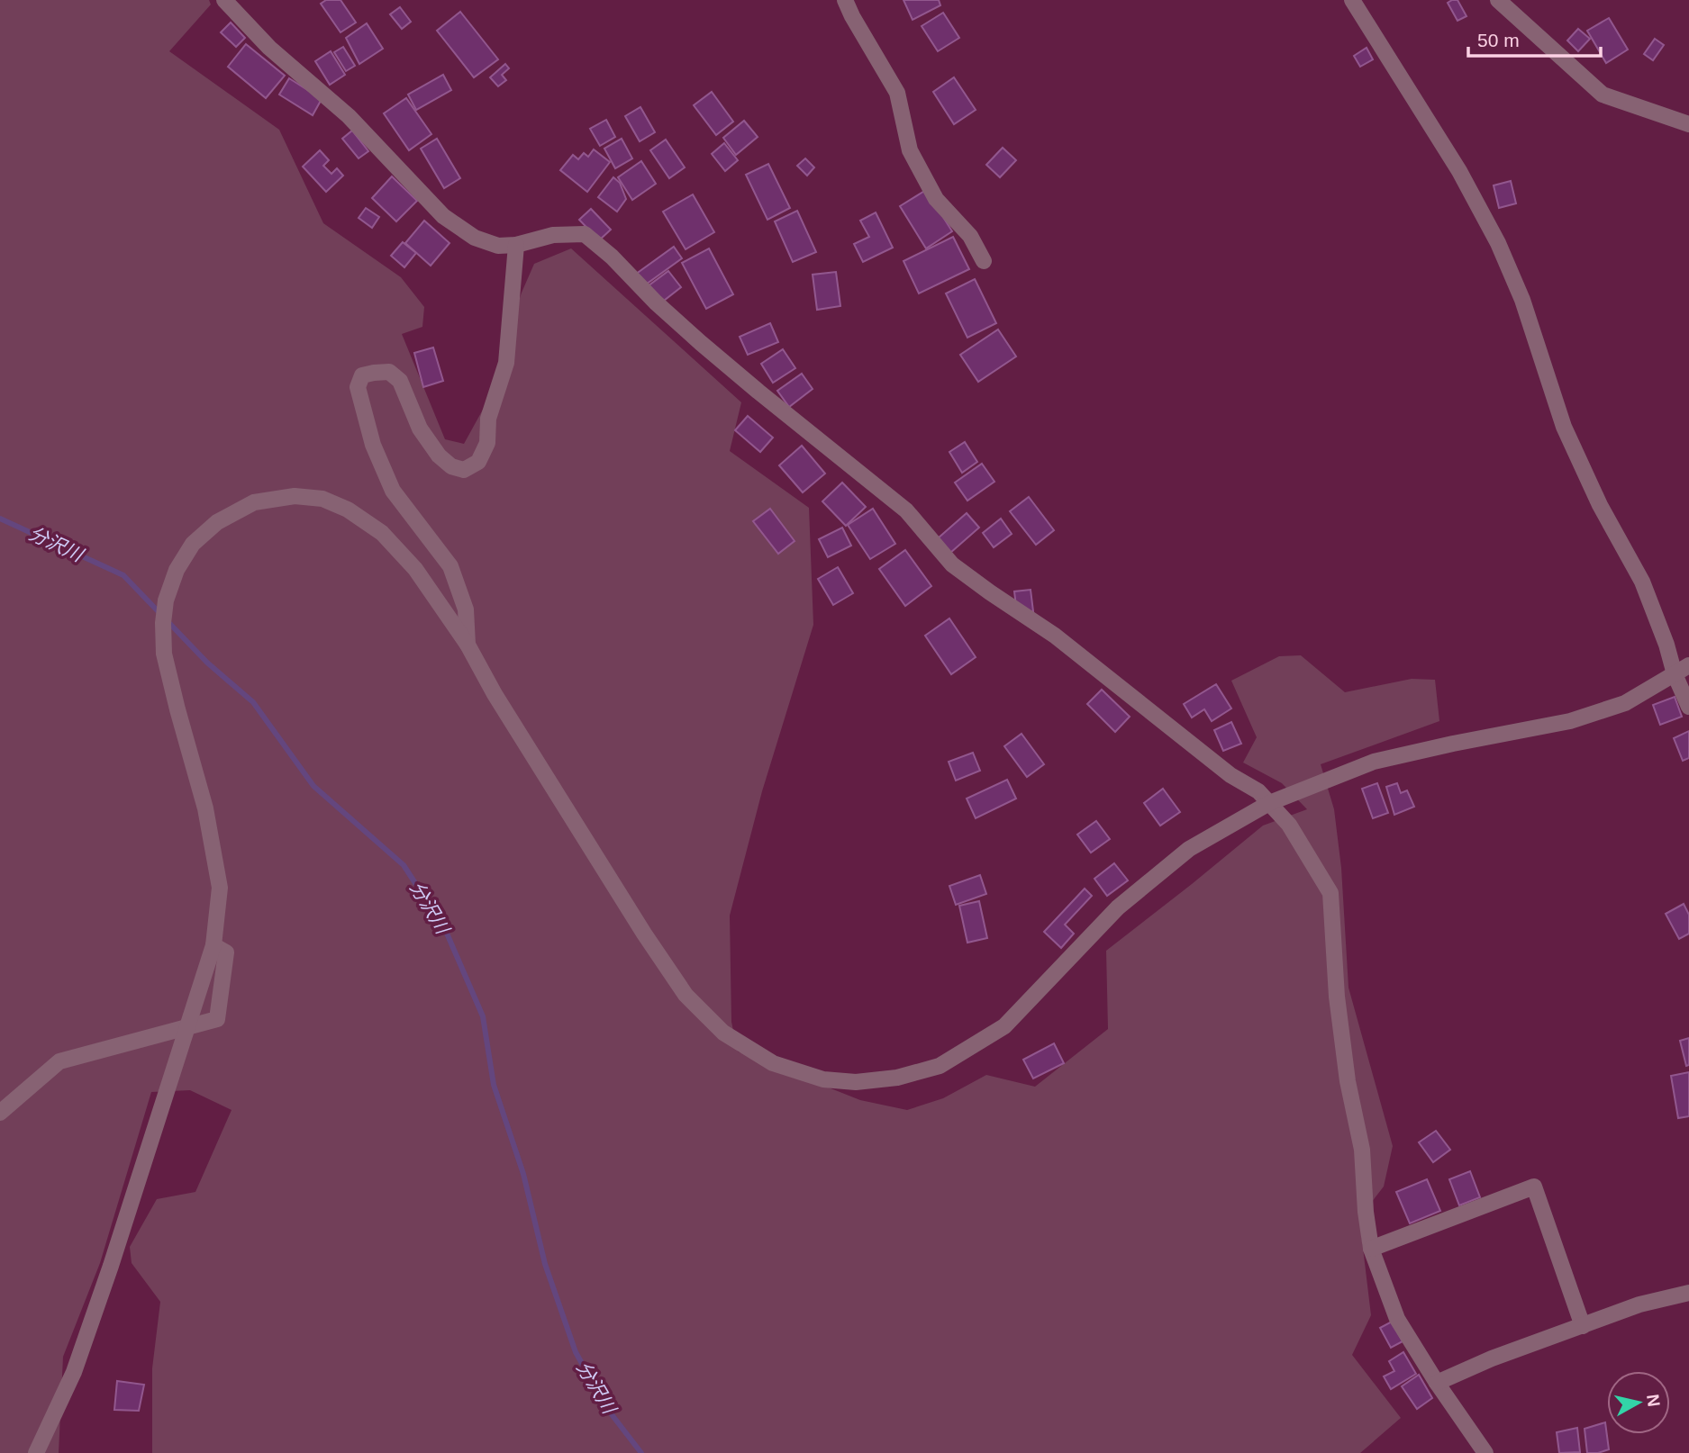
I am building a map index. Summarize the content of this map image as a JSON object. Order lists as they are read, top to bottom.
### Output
{
  "water": ["分沢川"],
  "scale_bar": "50 m",
  "north": "right"
}
